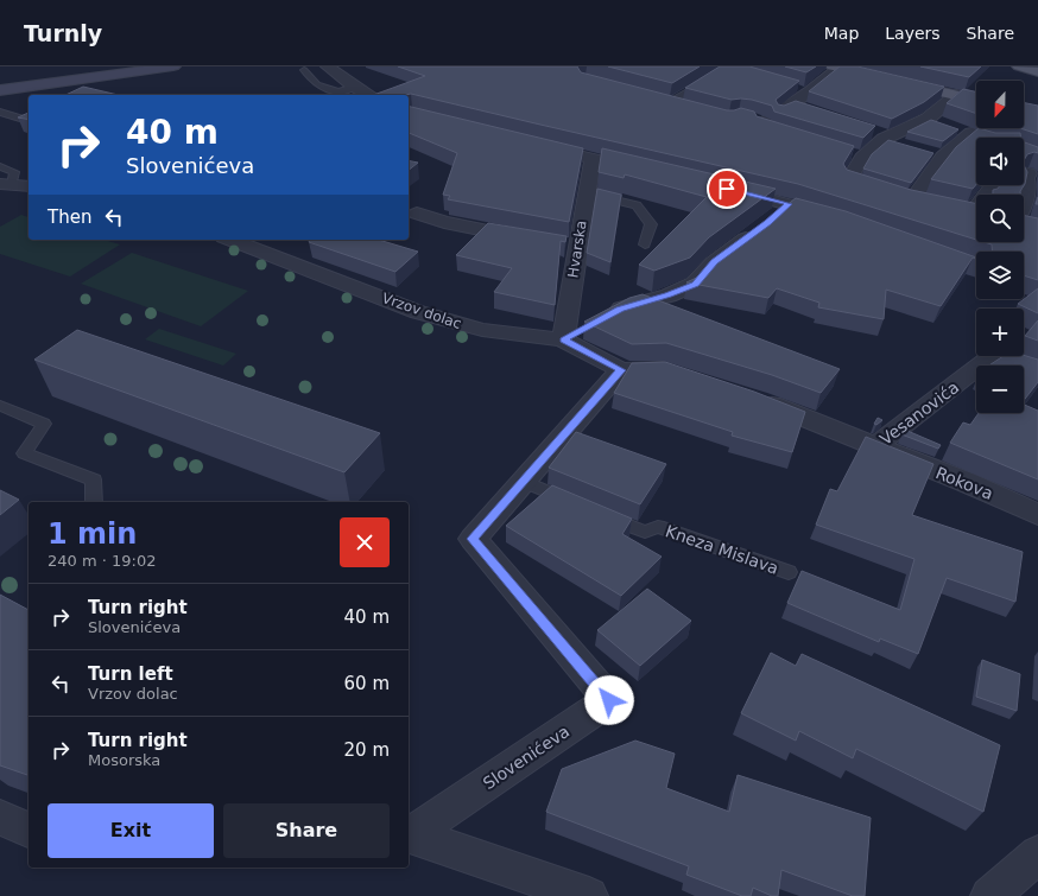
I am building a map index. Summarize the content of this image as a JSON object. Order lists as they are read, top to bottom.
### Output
{
  "streets": {
    "street": [
      "Hvarska",
      "Vrzov dolac",
      "Vesanovića",
      "Rokova",
      "Slovenićeva"
    ],
    "lane": ["Kneza Mislava"]
  },
  "crossings": [
    ["Hvarska", "Vrzov dolac"],
    ["Vrzov dolac", "Slovenićeva"],
    ["Vesanovića", "Rokova"]
  ],
  "north": "bottom",
  "page": {
    "header": "Turnly",
    "nav": ["Map", "Layers", "Share"],
    "map_buttons": ["+", "−"],
    "turn": ["40 m", "Slovenićeva"],
    "then": "Then",
    "heading": ["1 min", "240 m · 19:02"],
    "list": [
      {
        "name": "Turn right",
        "note": "Slovenićeva",
        "value": "40 m"
      },
      {
        "name": "Turn left",
        "note": "Vrzov dolac",
        "value": "60 m"
      },
      {
        "name": "Turn right",
        "note": "Mosorska",
        "value": "20 m"
      }
    ],
    "buttons": ["Exit", "Share"]
  }
}
